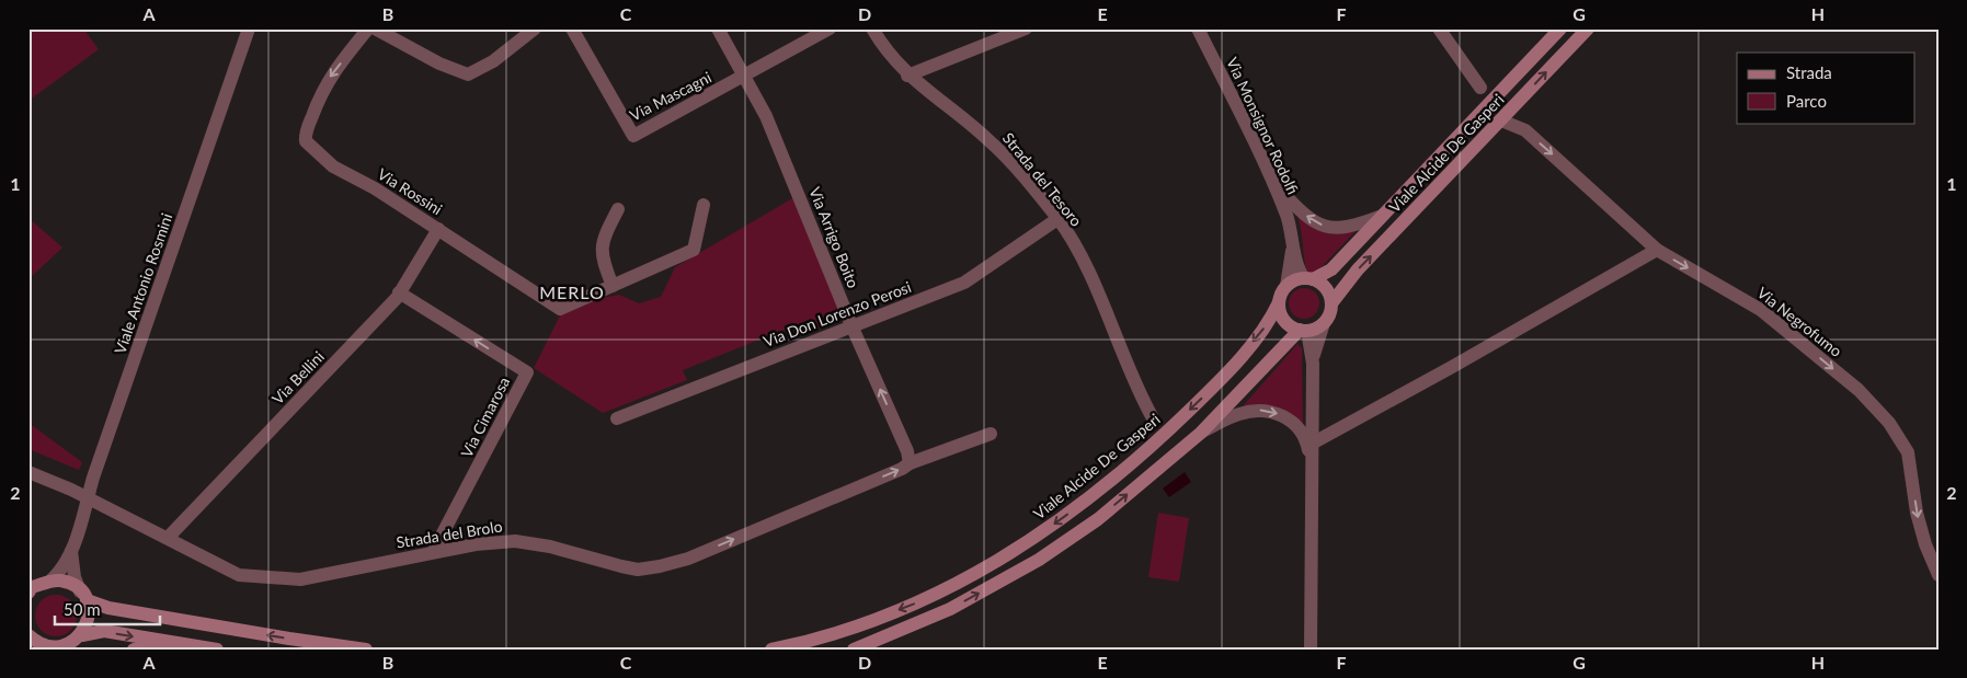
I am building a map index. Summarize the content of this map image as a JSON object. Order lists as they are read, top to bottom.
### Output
{
  "streets": {
    "main road": ["Viale Alcide De Gasperi"],
    "street": [
      "Via Mascagni",
      "Via Monsignor Rodolfi",
      "Strada del Tesoro",
      "Via Rossini",
      "Via Arrigo Boito",
      "Viale Antonio Rosmini",
      "Via Don Lorenzo Perosi",
      "Via Negrofumo",
      "Via Bellini",
      "Via Cimarosa",
      "Strada del Brolo"
    ]
  },
  "crossings": [
    ["Via Mascagni", "Via Arrigo Boito"],
    ["Via Monsignor Rodolfi", "Viale Alcide De Gasperi"],
    ["Viale Alcide De Gasperi", "Via Negrofumo"],
    ["Strada del Tesoro", "Via Don Lorenzo Perosi"],
    ["Via Rossini", "Via Bellini"],
    ["Via Arrigo Boito", "Via Don Lorenzo Perosi"],
    ["Via Arrigo Boito", "Strada del Brolo"],
    ["Viale Antonio Rosmini", "Strada del Brolo"],
    ["Via Bellini", "Via Cimarosa"],
    ["Via Bellini", "Strada del Brolo"],
    ["Via Cimarosa", "Strada del Brolo"]
  ],
  "one_way": ["Via Negrofumo", "Strada del Brolo"],
  "districts": ["MERLO"],
  "legend": ["Strada", "Parco"],
  "scale_bar": "50 m",
  "grid": {
    "columns": [
      "A",
      "B",
      "C",
      "D",
      "E",
      "F",
      "G",
      "H"
    ],
    "rows": ["1", "2"]
  }
}
